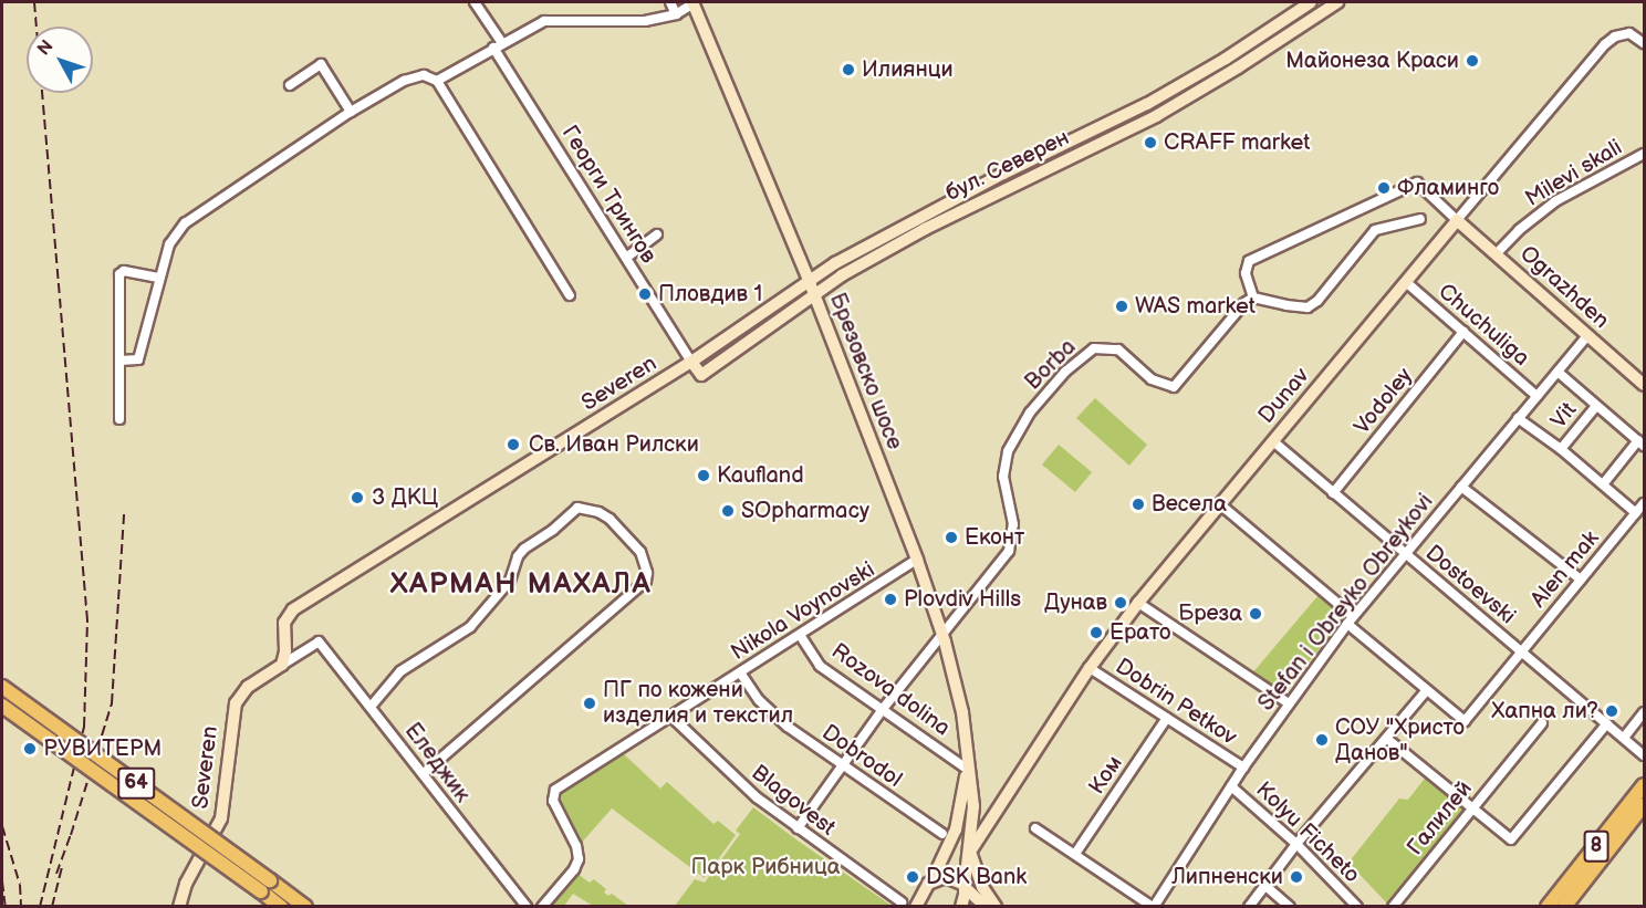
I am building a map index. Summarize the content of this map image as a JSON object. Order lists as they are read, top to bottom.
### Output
{
  "streets": {
    "main road": [
      "бул. Северен",
      "Ograzhden",
      "Брезовско шосе",
      "Severen",
      "Dunav",
      "64",
      "8"
    ],
    "street": [
      "Milevi skali",
      "Георги Трингов",
      "Chuchuliga",
      "Borba",
      "Vodoley",
      "Vit",
      "Alen mak",
      "Dostoevski",
      "Stefan i Obreyko Obreykovi",
      "Nikola Voynovski",
      "Rozova dolina",
      "Dobrin Petkov",
      "Dobrodol",
      "Еледжик",
      "Ком",
      "Blagovest",
      "Галилей",
      "Kolyu Ficheto"
    ]
  },
  "crossings": [
    ["бул. Северен", "Георги Трингов"],
    ["бул. Северен", "Брезовско шосе"],
    ["бул. Северен", "Severen"],
    ["Milevi skali", "Ograzhden"],
    ["Георги Трингов", "Severen"],
    ["Ograzhden", "Dunav"],
    ["Ograzhden", "Stefan i Obreyko Obreykovi"],
    ["Chuchuliga", "Dunav"],
    ["Chuchuliga", "Vodoley"],
    ["Chuchuliga", "Stefan i Obreyko Obreykovi"],
    ["Borba", "Брезовско шосе"],
    ["Брезовско шосе", "Severen"],
    ["Брезовско шосе", "Dunav"],
    ["Брезовско шосе", "Nikola Voynovski"],
    ["Брезовско шосе", "Rozova dolina"],
    ["Severen", "Еледжик"],
    ["Dunav", "Dostoevski"],
    ["Dunav", "Dobrin Petkov"],
    ["Vodoley", "Dostoevski"],
    ["Alen mak", "Dostoevski"],
    ["Dostoevski", "Stefan i Obreyko Obreykovi"],
    ["Stefan i Obreyko Obreykovi", "Dobrin Petkov"],
    ["Stefan i Obreyko Obreykovi", "Kolyu Ficheto"],
    ["Nikola Voynovski", "Rozova dolina"],
    ["Nikola Voynovski", "Dobrodol"],
    ["Nikola Voynovski", "Blagovest"],
    ["Dobrin Petkov", "Ком"]
  ],
  "districts": ["ХАРМАН МАХАЛА"],
  "parks": ["Парк Рибница"],
  "places": [
    "Майонеза Краси",
    "Илиянци",
    "CRAFF market",
    "Фламинго",
    "Пловдив 1",
    "WAS market",
    "Св. Иван Рилски",
    "Kaufland",
    "3 ДКЦ",
    "Весела",
    "SOpharmacy",
    "Еконт",
    "Plovdiv Hills",
    "Дунав",
    "Бреза",
    "Ерато",
    "ПГ по кожени изделия и текстил",
    "Хапна ли?",
    "СОУ \"Христо Данов\"",
    "РУВИТЕРМ",
    "DSK Bank",
    "Липненски"
  ],
  "north": "top left"
}
